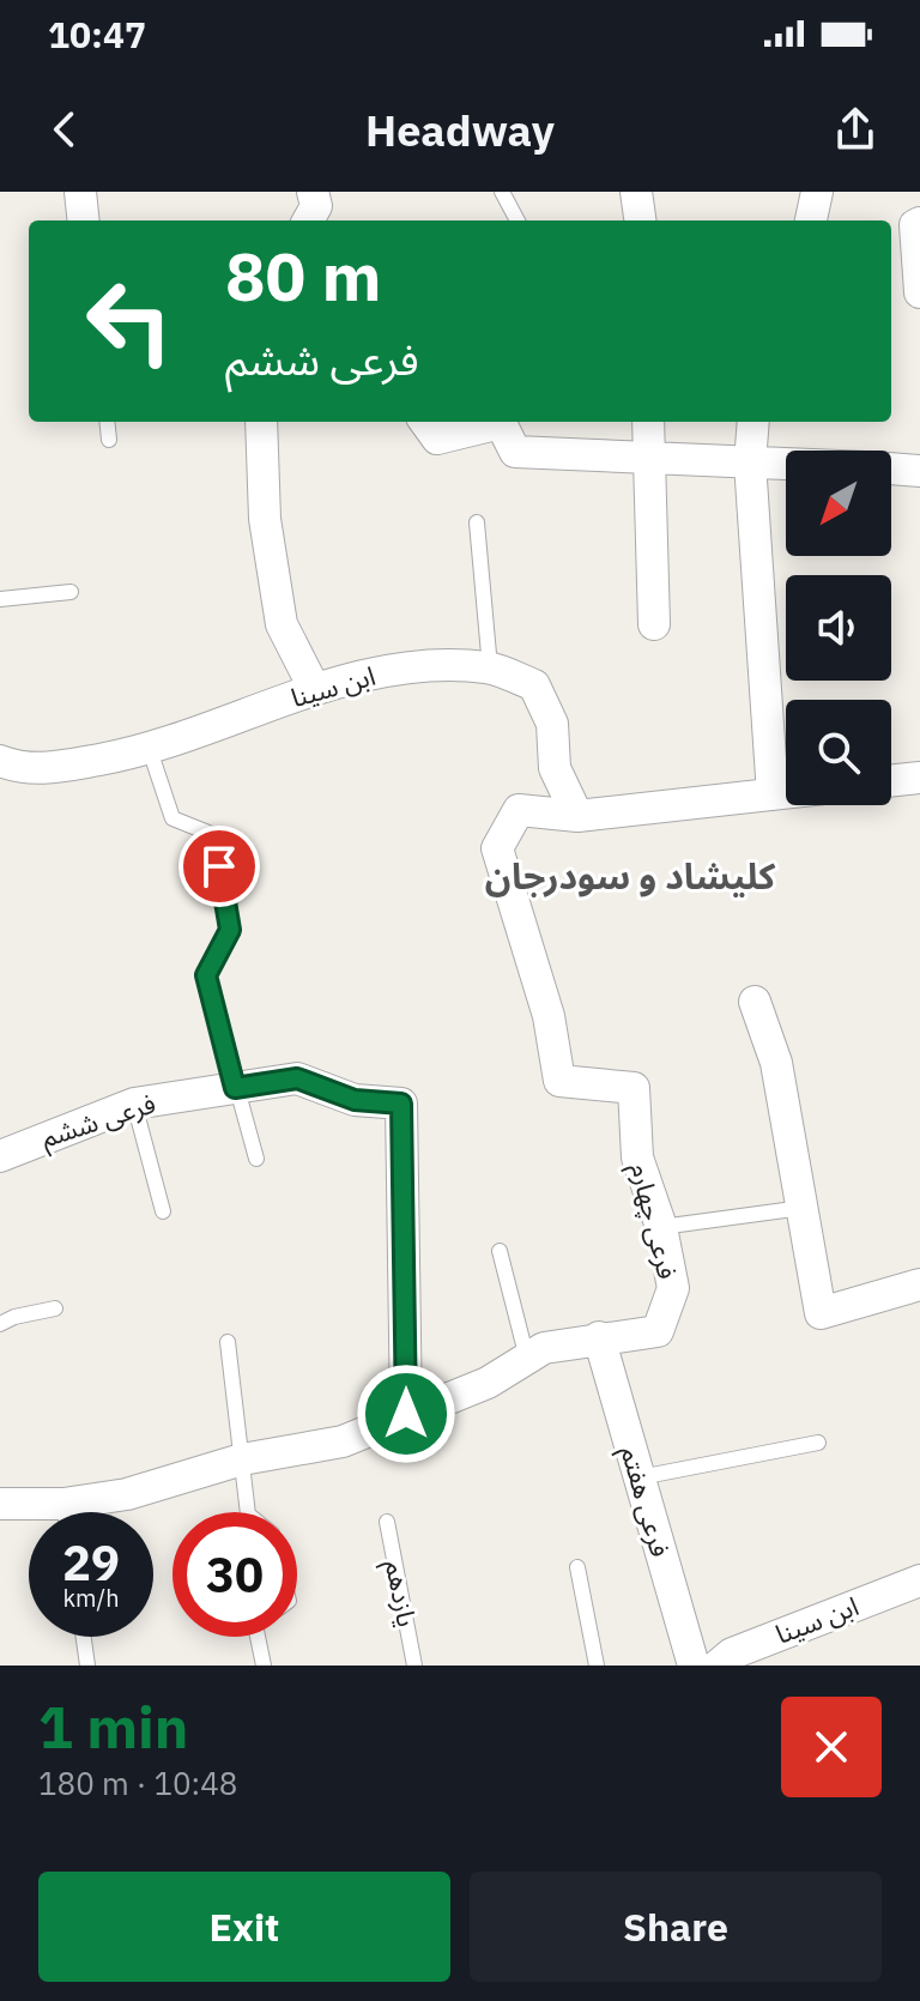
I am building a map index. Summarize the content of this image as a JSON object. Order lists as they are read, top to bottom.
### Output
{
  "streets": {
    "street": [
      "ابن سینا",
      "فرعی ششم",
      "فرعی چهارم",
      "فرعی هفتم"
    ],
    "lane": ["یازدهم"]
  },
  "crossings": [
    ["ابن سینا", "فرعی چهارم"],
    ["فرعی ششم", "فرعی چهارم"],
    ["فرعی چهارم", "فرعی هفتم"]
  ],
  "districts": ["کلیشاد و سودرجان"],
  "north": "bottom left",
  "page": {
    "status": "10:47",
    "header": "Headway",
    "turn": ["80 m", "فرعی ششم"],
    "speed": "29 km/h",
    "limit": "30",
    "heading": ["1 min", "180 m · 10:48"],
    "buttons": ["Exit", "Share"]
  }
}
